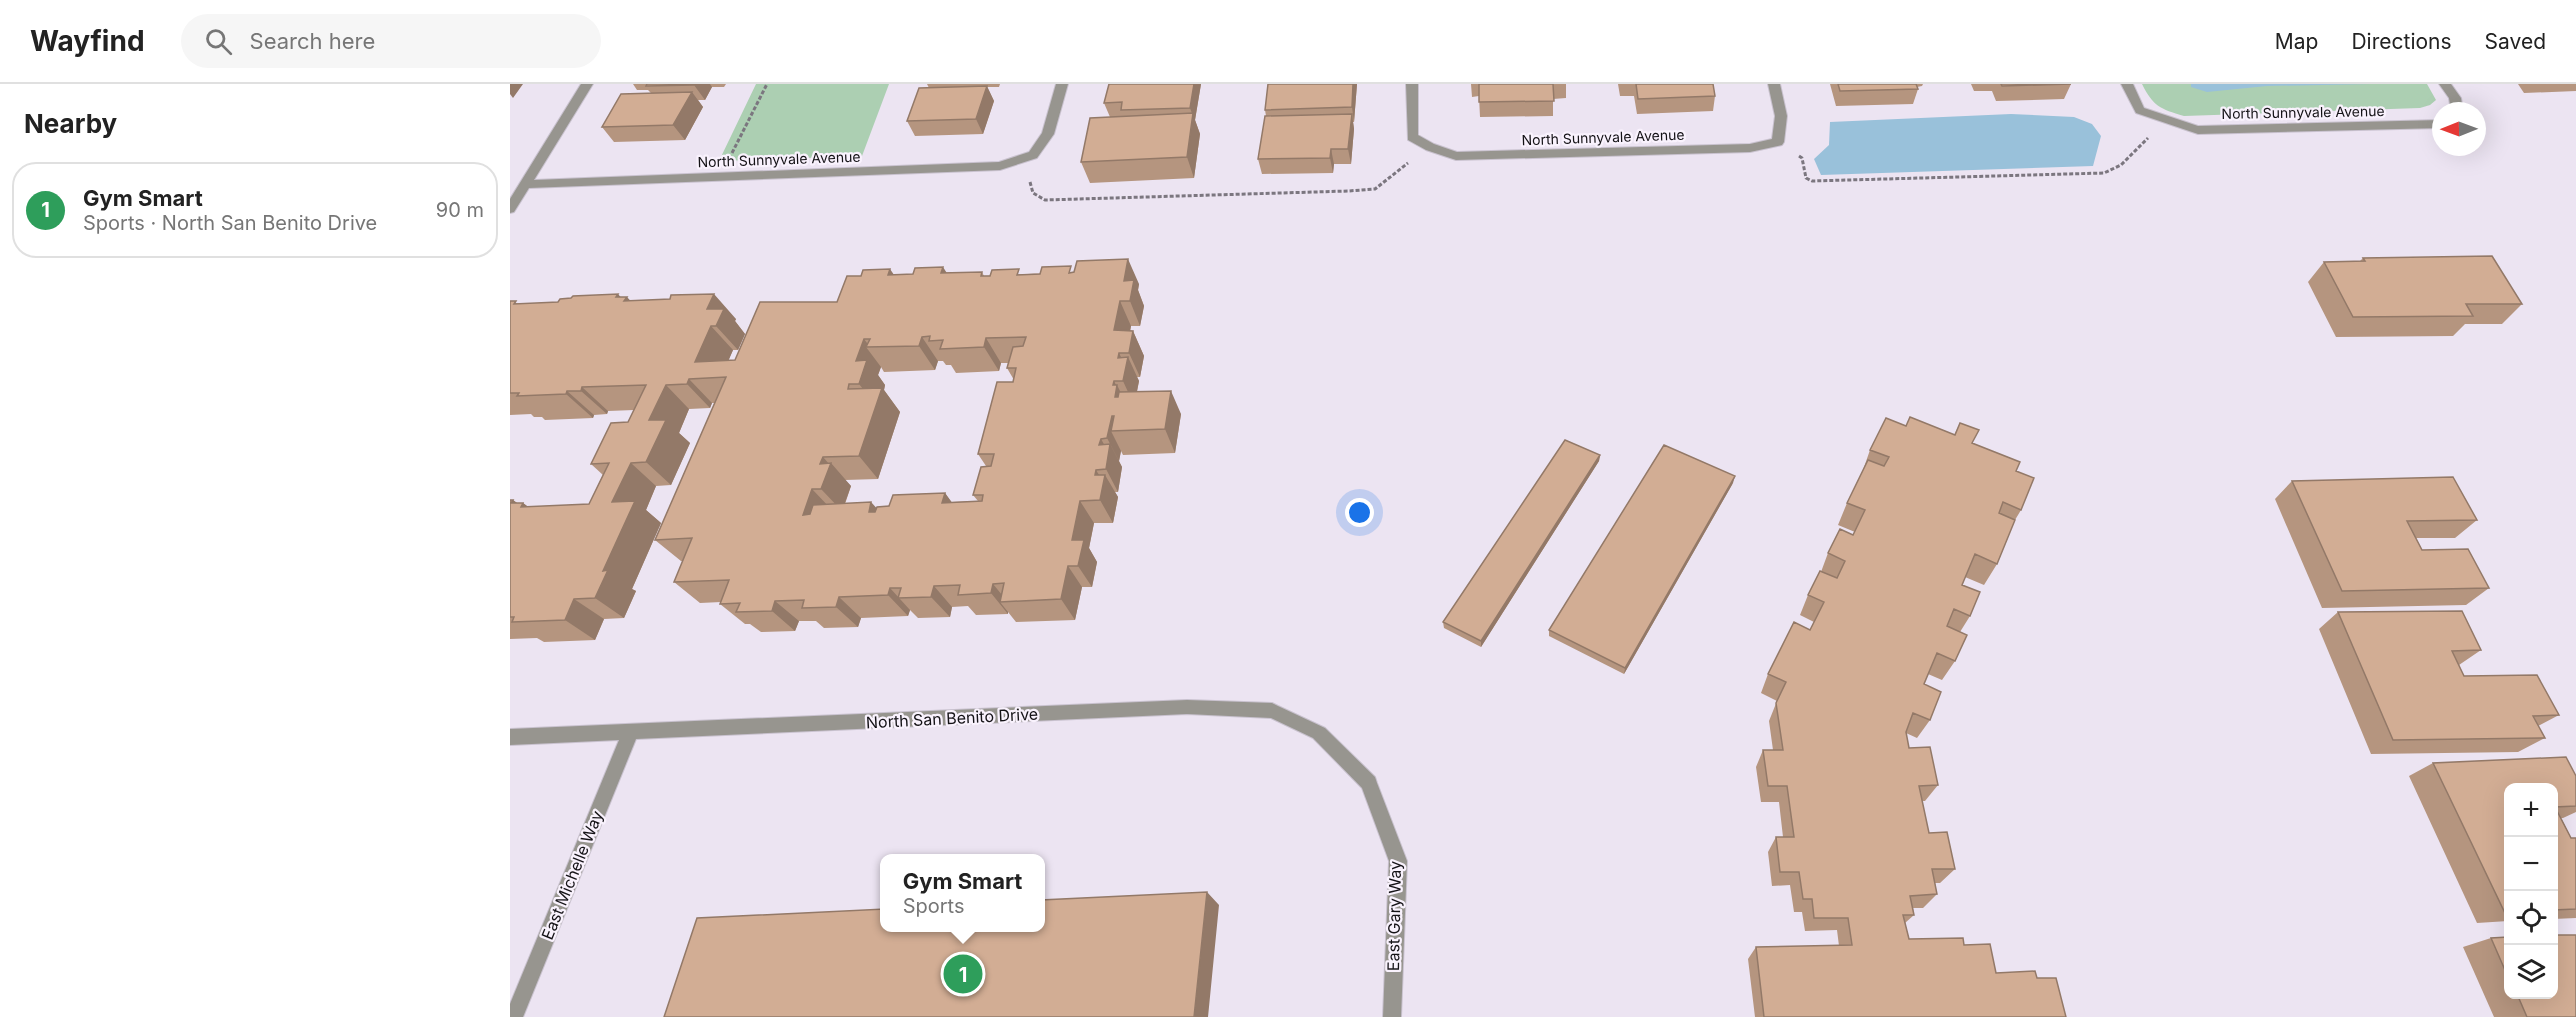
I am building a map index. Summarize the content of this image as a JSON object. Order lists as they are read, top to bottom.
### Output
{
  "streets": {
    "street": [
      "North Sunnyvale Avenue",
      "North San Benito Drive",
      "East Michelle Way",
      "East Gary Way"
    ]
  },
  "crossings": [
    ["North San Benito Drive", "East Michelle Way"],
    ["North San Benito Drive", "East Gary Way"]
  ],
  "north": "left",
  "page": {
    "header": "Wayfind",
    "search": "Search here",
    "nav": ["Map", "Directions", "Saved"],
    "heading": "Nearby",
    "list": [
      {
        "mark": "1",
        "name": "Gym Smart",
        "note": "Sports · North San Benito Drive",
        "value": "90 m"
      }
    ],
    "map_buttons": ["+", "−"],
    "popup": ["Gym Smart", "Sports"],
    "pins": "1"
  }
}
